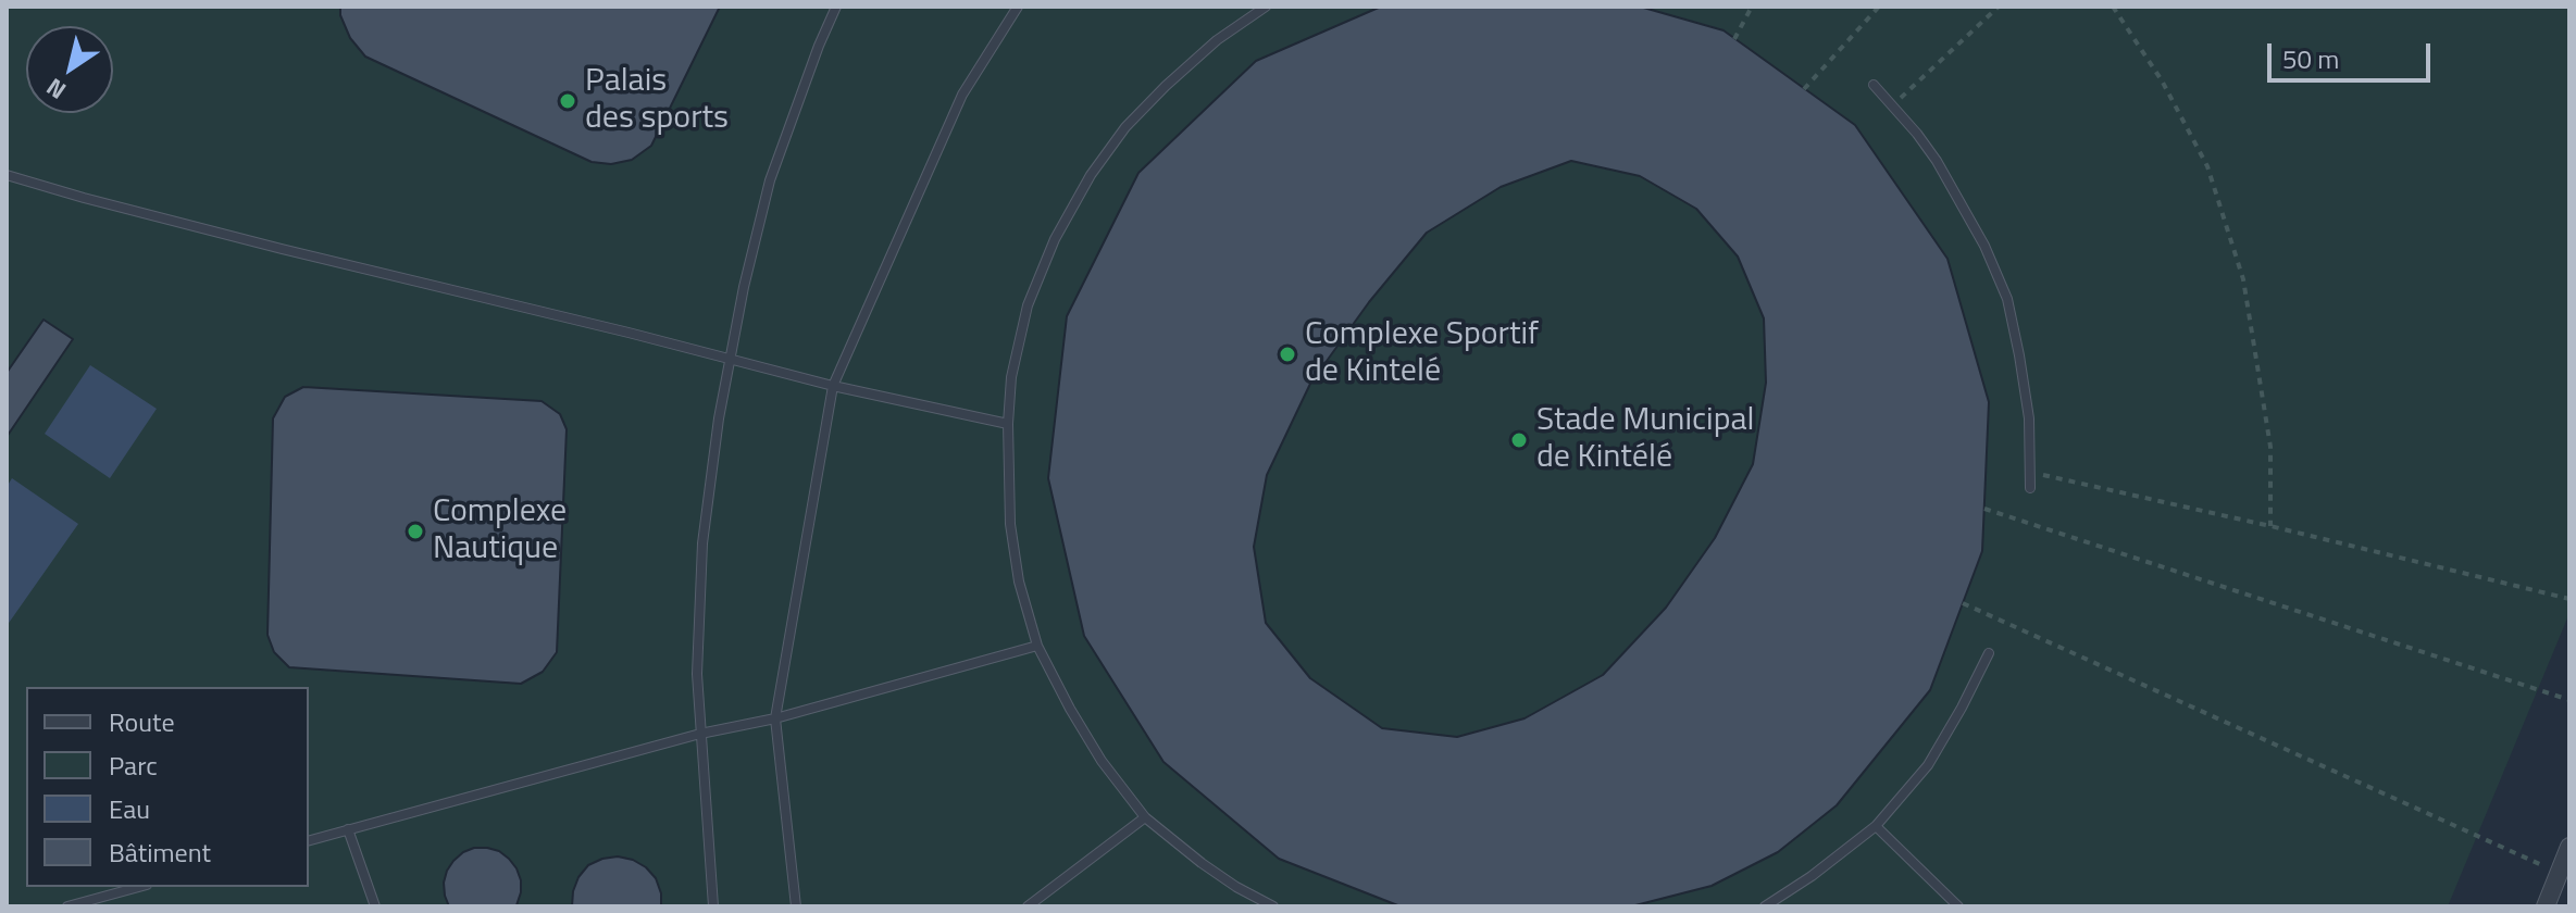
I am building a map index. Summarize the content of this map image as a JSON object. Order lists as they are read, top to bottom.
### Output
{
  "places": [
    "Palais des sports",
    "Complexe Sportif de Kintelé",
    "Stade Municipal de Kintélé",
    "Complexe Nautique"
  ],
  "legend": [
    "Route",
    "Parc",
    "Eau",
    "Bâtiment"
  ],
  "scale_bar": "50 m",
  "north": "bottom left"
}
